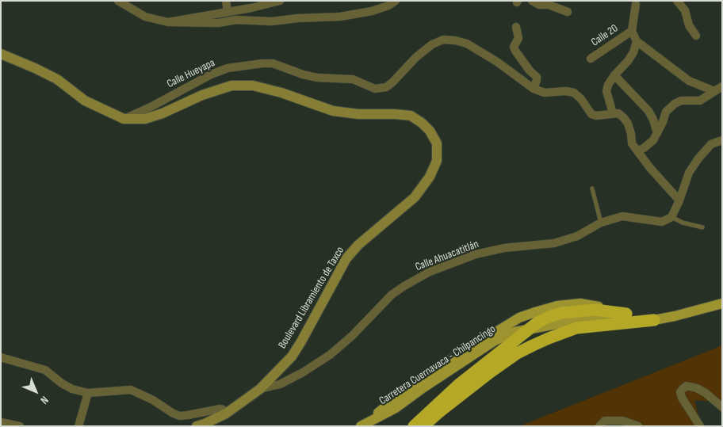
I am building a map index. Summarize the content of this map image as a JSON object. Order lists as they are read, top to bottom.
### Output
{
  "streets": {
    "main road": ["Boulevard Libramiento de Taxco", "Carretera Cuernavaca - Chilpancingo"],
    "street": ["Calle 20", "Calle Hueyapa", "Calle Ahuacatitlán"]
  },
  "crossings": [
    ["Calle Hueyapa", "Boulevard Libramiento de Taxco"],
    ["Calle Ahuacatitlán", "Boulevard Libramiento de Taxco"]
  ],
  "north": "bottom right"
}
